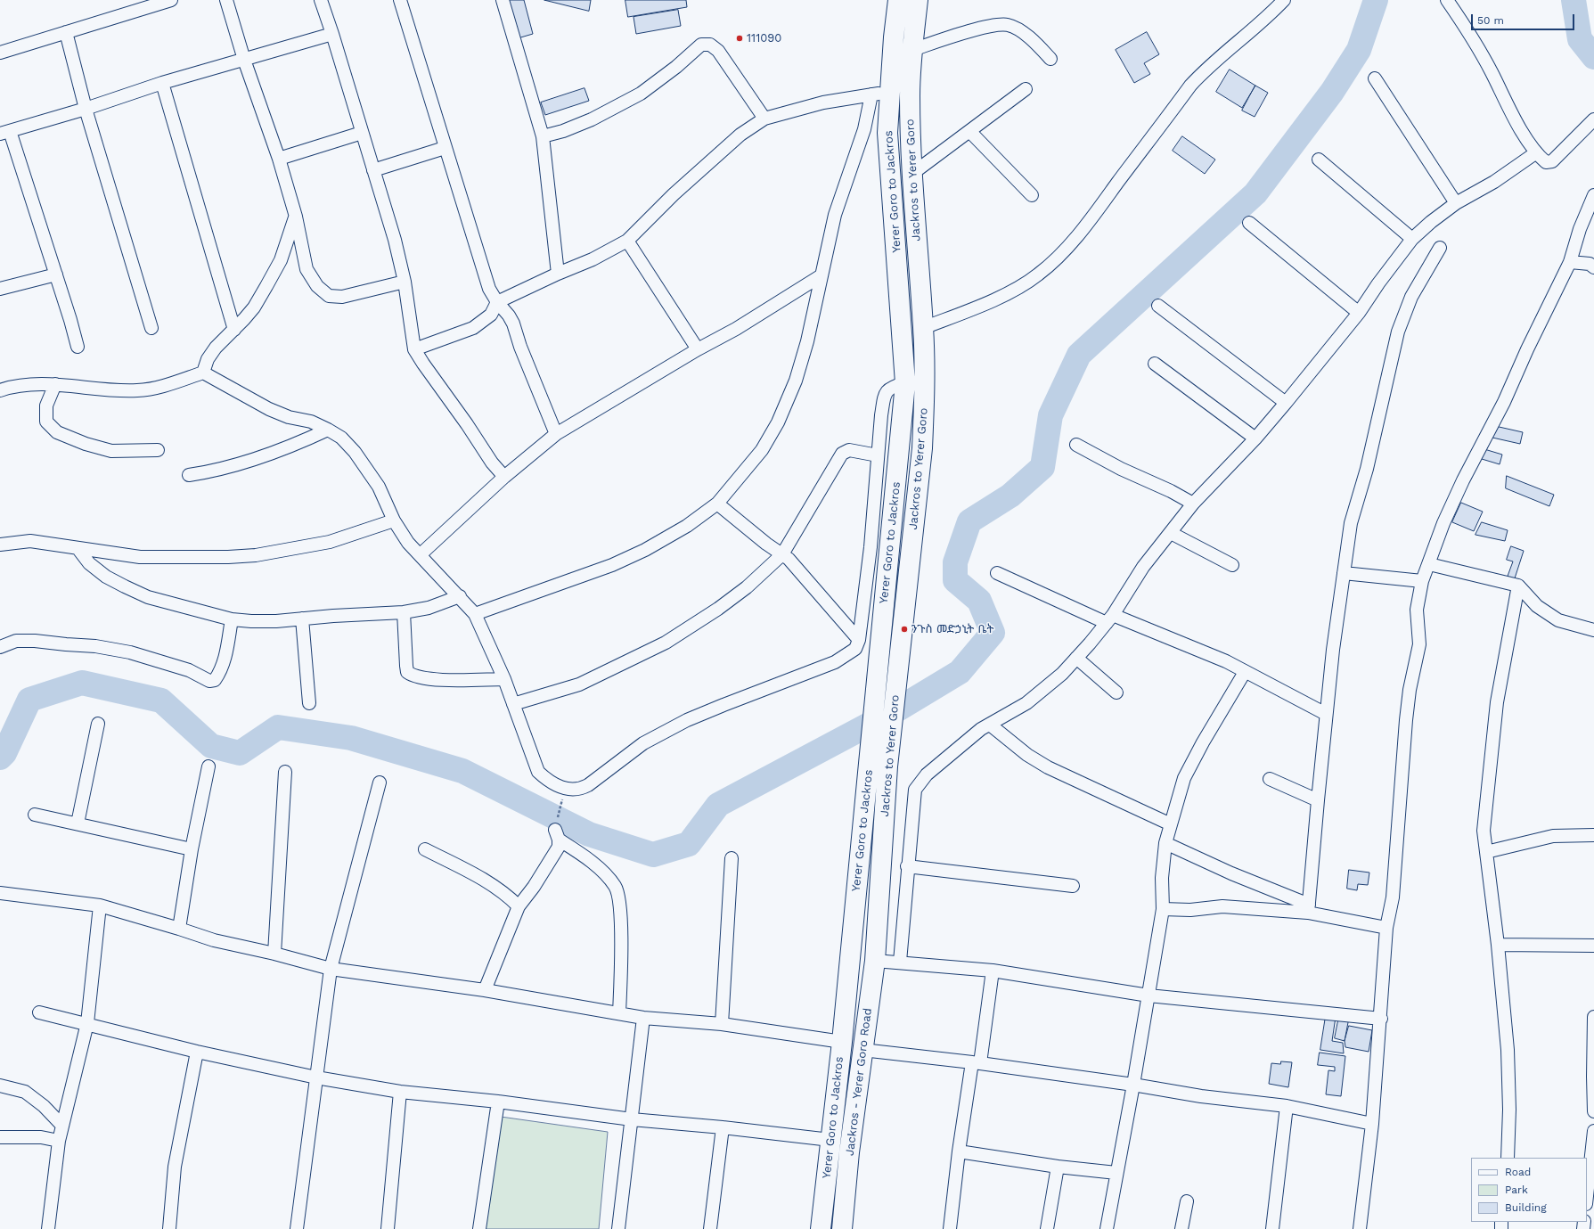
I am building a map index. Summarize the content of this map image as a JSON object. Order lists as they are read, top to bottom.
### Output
{
  "streets": {
    "main road": ["Jackros to Yerer Goro", "Yerer Goro to Jackros", "Jackros - Yerer Goro Road"]
  },
  "crossings": [
    ["Jackros to Yerer Goro", "Jackros - Yerer Goro Road"]
  ],
  "places": ["111090", "ንጉስ መድኃኒት ቤት"],
  "legend": ["Road", "Park", "Building"],
  "scale_bar": "50 m"
}
